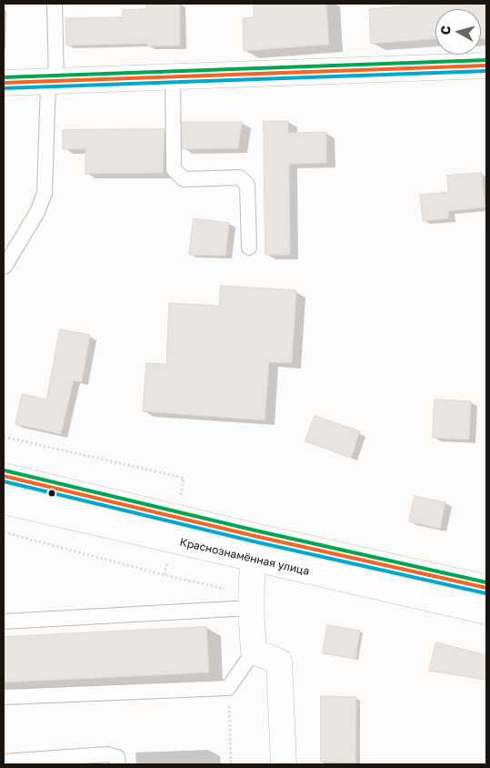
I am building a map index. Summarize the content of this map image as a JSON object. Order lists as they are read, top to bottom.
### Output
{
  "streets": {
    "main road": ["Краснознамённая улица"]
  },
  "north": "left"
}
